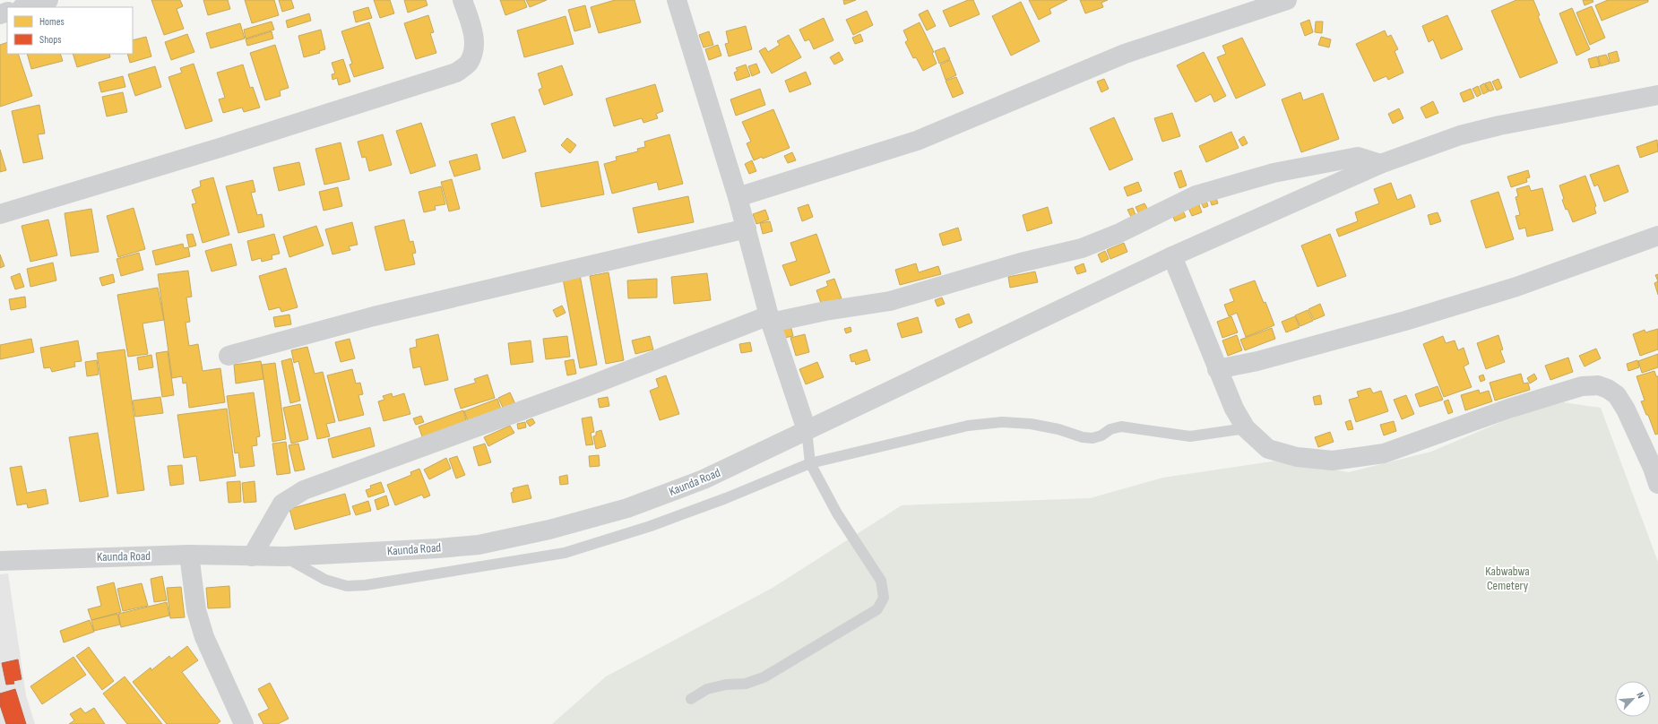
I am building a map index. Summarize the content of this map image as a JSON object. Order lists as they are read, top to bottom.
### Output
{
  "streets": {
    "street": ["Kaunda Road"]
  },
  "parks": ["Kabwabwa Cemetery"],
  "legend": ["Homes", "Shops"],
  "north": "top right"
}
